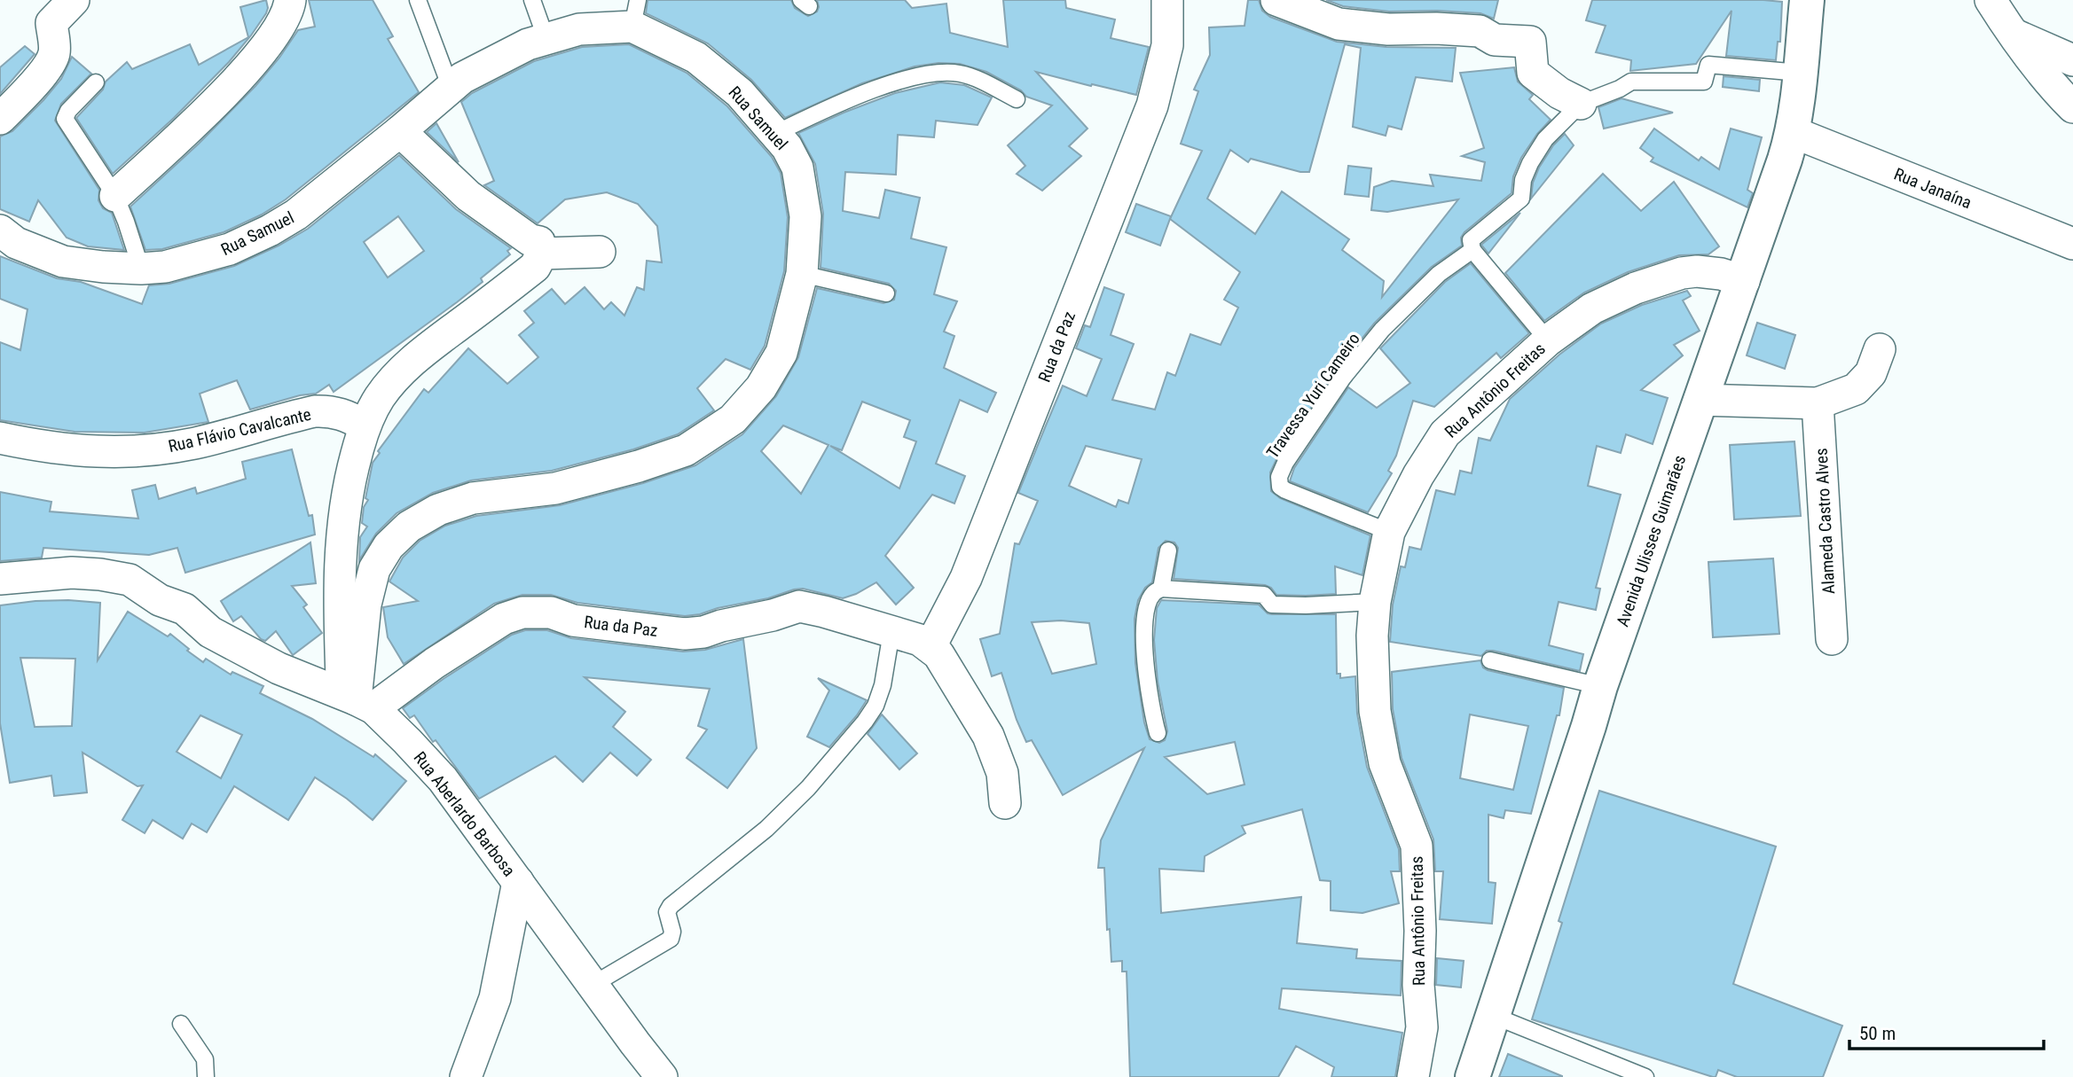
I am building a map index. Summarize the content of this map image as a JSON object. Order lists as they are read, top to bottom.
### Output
{
  "streets": {
    "main road": ["Avenida Ulisses Guimarães"],
    "street": [
      "Rua Samuel",
      "Rua Janaína",
      "Rua da Paz",
      "Rua Antônio Freitas",
      "Rua Flávio Cavalcante",
      "Alameda Castro Alves",
      "Rua Aberlardo Barbosa"
    ],
    "lane": ["Travessa Yuri Cameiro"]
  },
  "crossings": [
    ["Rua Samuel", "Rua da Paz"],
    ["Rua Samuel", "Rua Aberlardo Barbosa"],
    ["Rua Janaína", "Avenida Ulisses Guimarães"],
    ["Rua da Paz", "Rua Aberlardo Barbosa"],
    ["Rua Antônio Freitas", "Travessa Yuri Cameiro"],
    ["Rua Antônio Freitas", "Avenida Ulisses Guimarães"]
  ],
  "scale_bar": "50 m"
}
